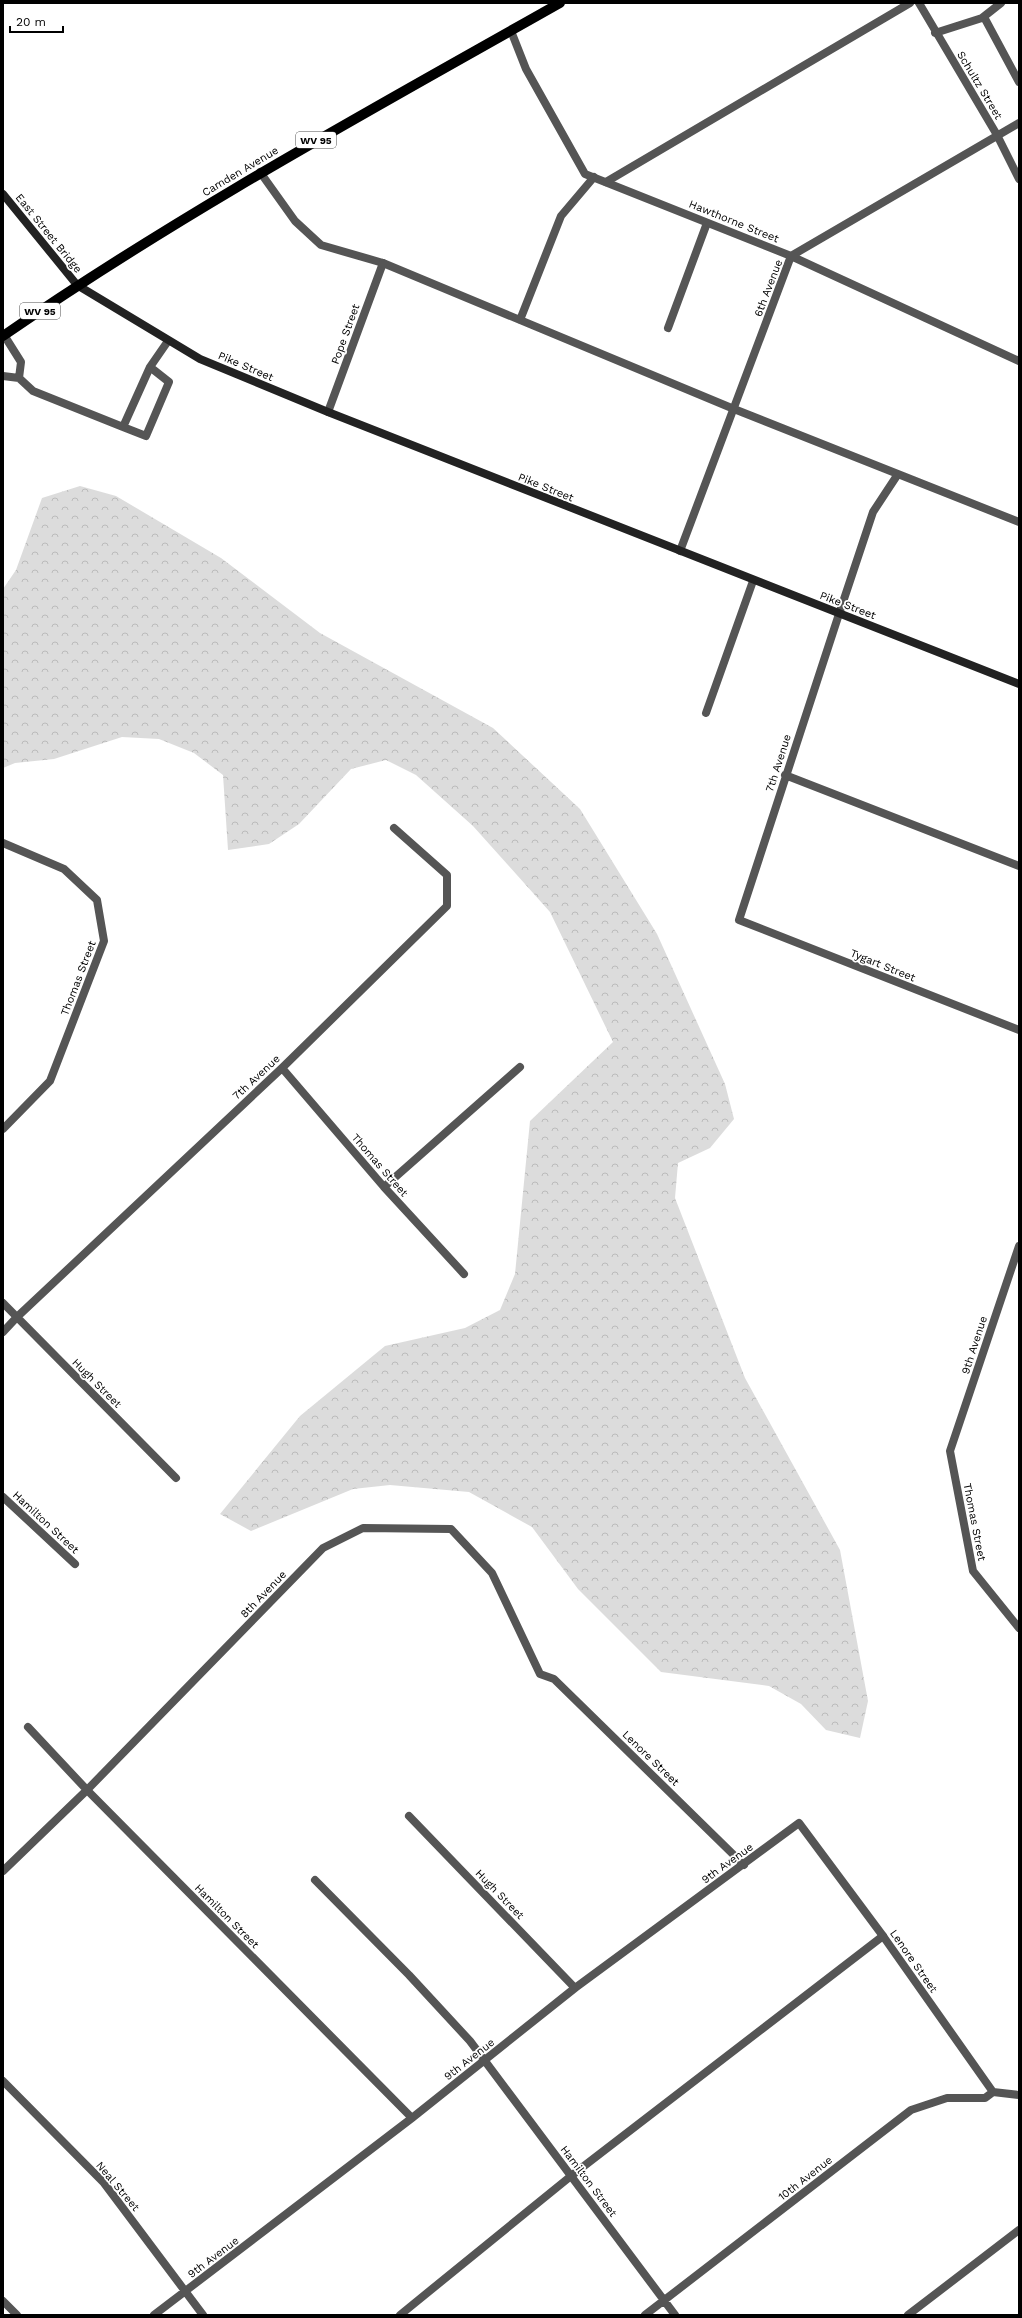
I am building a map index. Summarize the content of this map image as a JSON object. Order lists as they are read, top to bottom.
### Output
{
  "streets": {
    "main road": [
      "WV 95",
      "Camden Avenue",
      "East Street Bridge",
      "Pike Street"
    ],
    "street": [
      "Schultz Street",
      "Hawthorne Street",
      "6th Avenue",
      "Pope Street",
      "7th Avenue",
      "Tygart Street",
      "Thomas Street",
      "9th Avenue",
      "Hugh Street",
      "Hamilton Street",
      "8th Avenue",
      "Lenore Street",
      "10th Avenue",
      "Neal Street"
    ]
  },
  "crossings": [
    ["Schultz Street", "6th Avenue"],
    ["Camden Avenue", "Hawthorne Street"],
    ["Camden Avenue", "East Street Bridge"],
    ["Camden Avenue", "Pike Street"],
    ["Hawthorne Street", "6th Avenue"],
    ["East Street Bridge", "Pike Street"],
    ["6th Avenue", "Pike Street"],
    ["Pope Street", "Pike Street"],
    ["Pike Street", "7th Avenue"],
    ["7th Avenue", "Tygart Street"],
    ["7th Avenue", "Thomas Street"],
    ["7th Avenue", "Hugh Street"],
    ["Thomas Street", "9th Avenue"],
    ["9th Avenue", "Hugh Street"],
    ["9th Avenue", "Hamilton Street"],
    ["9th Avenue", "Lenore Street"],
    ["9th Avenue", "Neal Street"],
    ["Hamilton Street", "8th Avenue"],
    ["Hamilton Street", "10th Avenue"],
    ["8th Avenue", "Lenore Street"],
    ["Lenore Street", "10th Avenue"]
  ],
  "scale_bar": "20 m"
}
